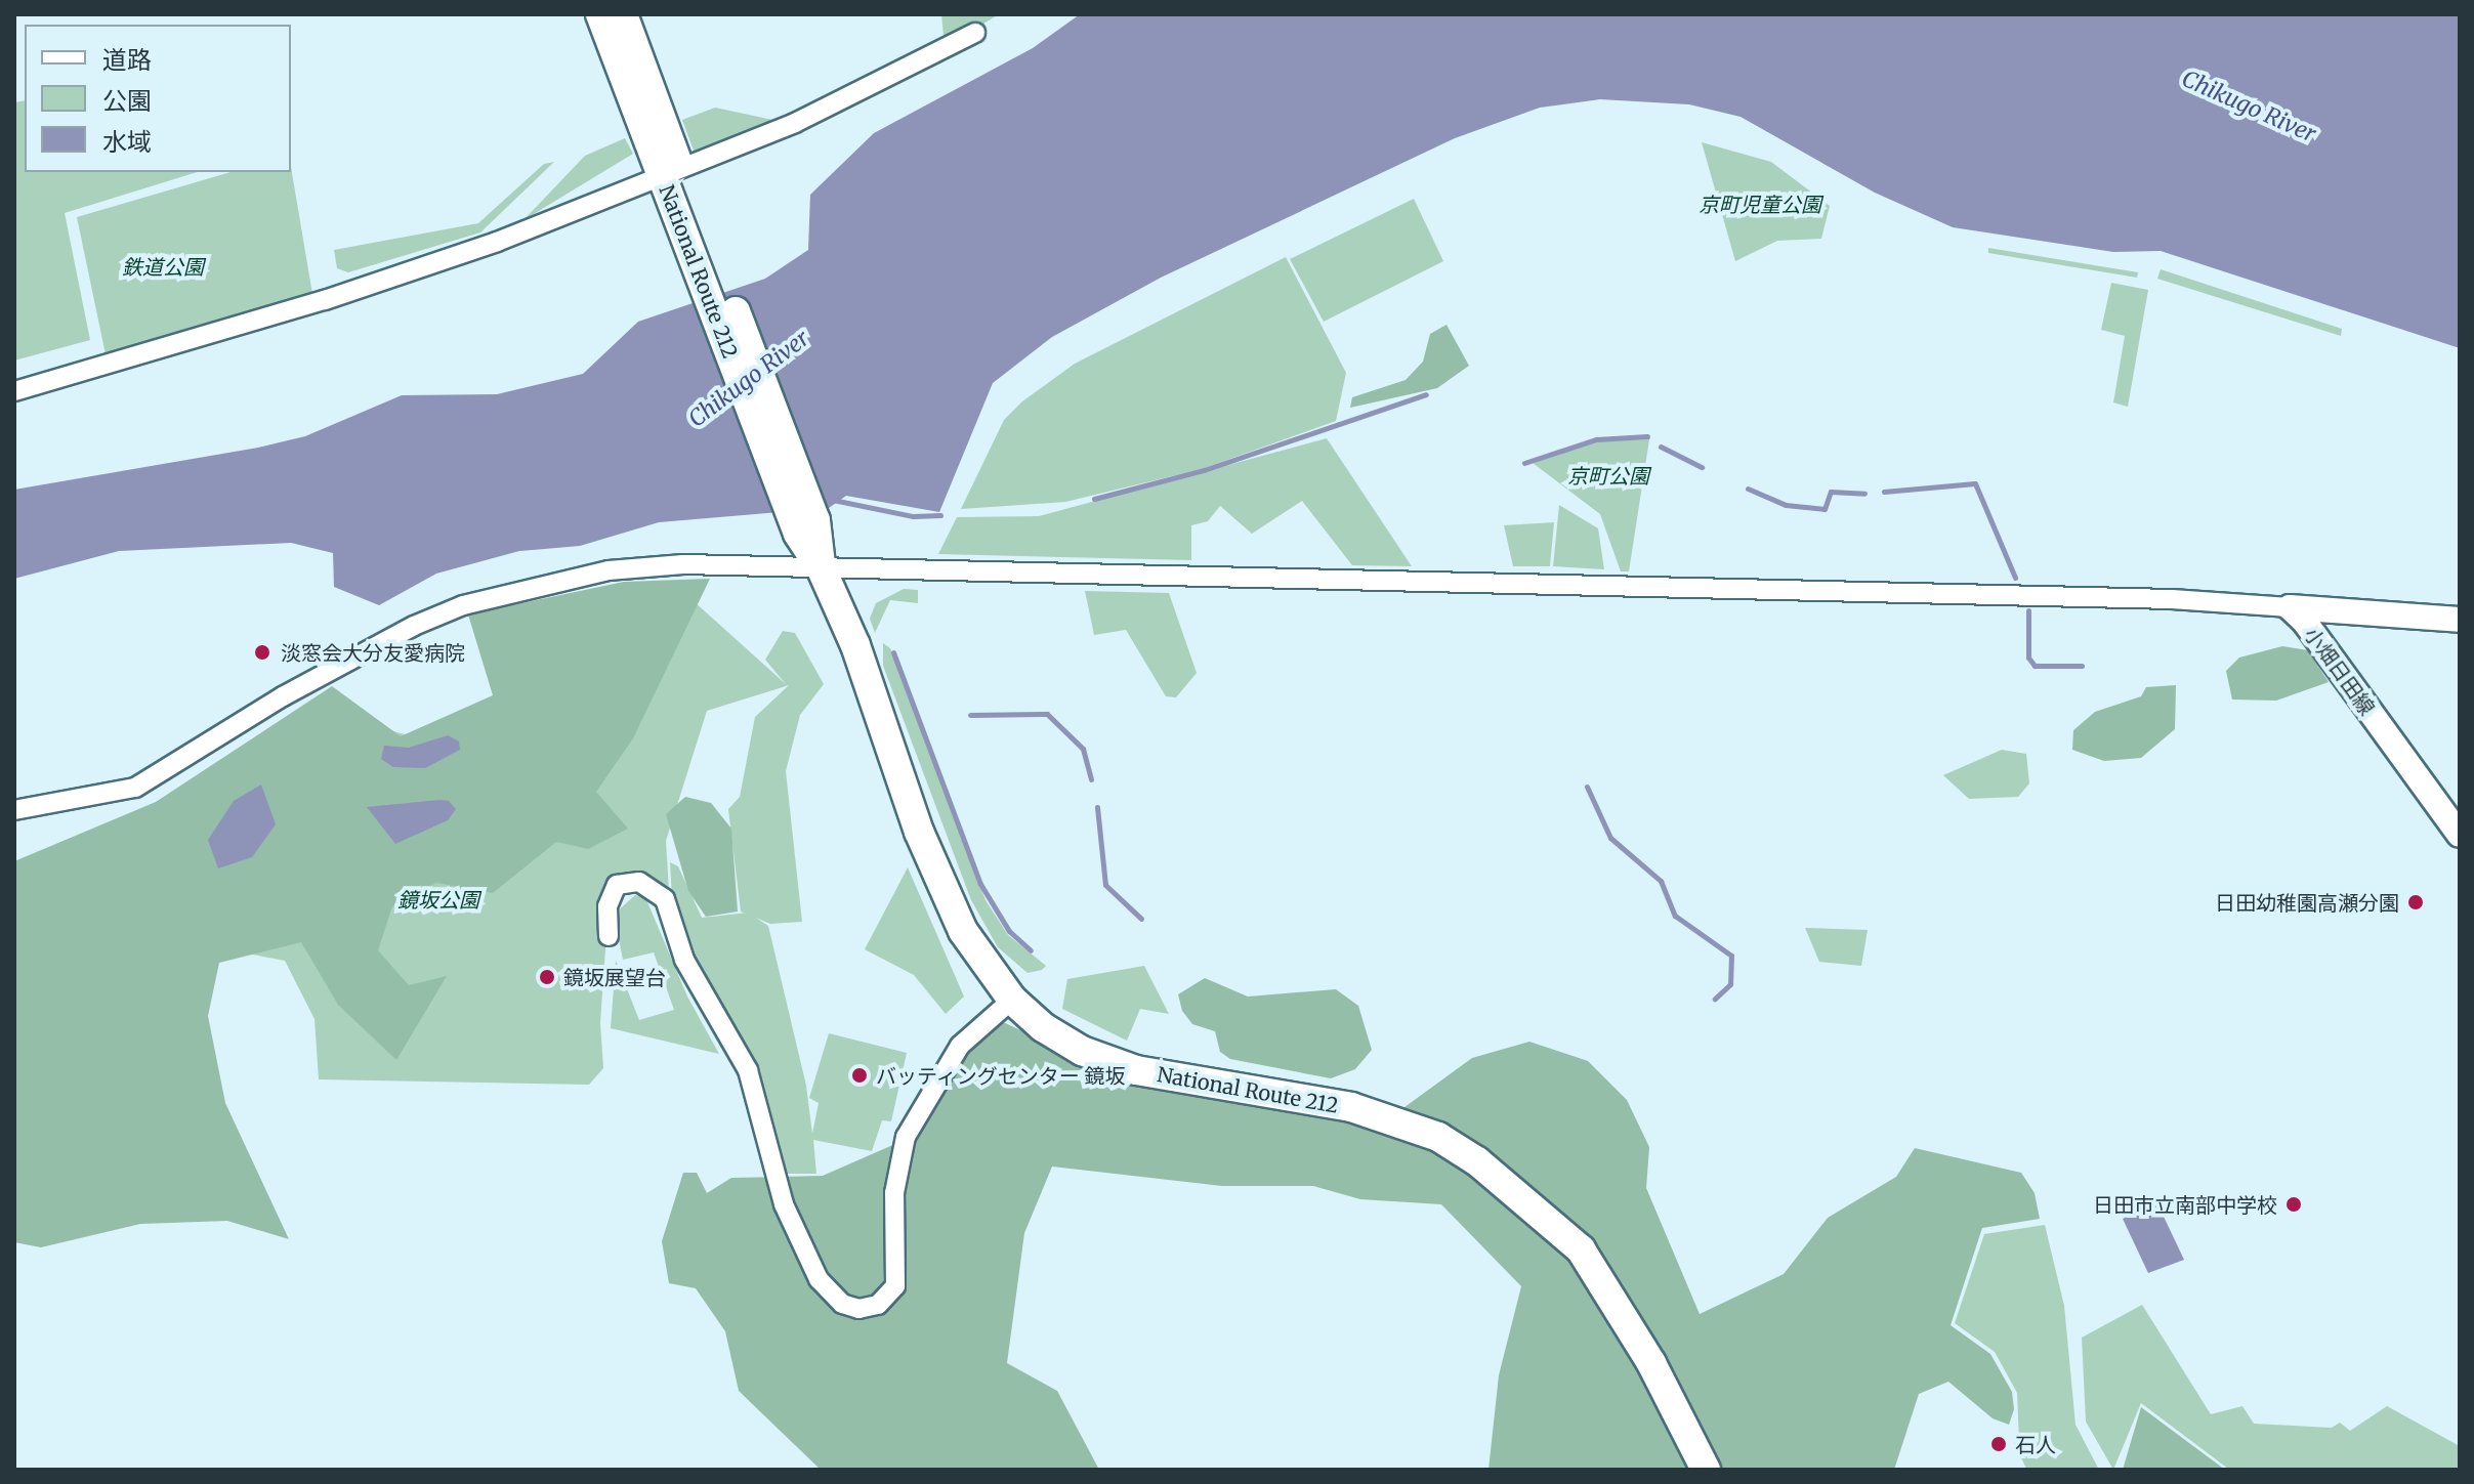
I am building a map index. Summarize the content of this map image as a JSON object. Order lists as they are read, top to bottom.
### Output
{
  "streets": {
    "highway": ["National Route 212"],
    "main road": ["小畑日田線"]
  },
  "water": ["Chikugo River"],
  "parks": [
    "京町児童公園",
    "鉄道公園",
    "京町公園",
    "鏡坂公園"
  ],
  "places": [
    "淡窓会大分友愛病院",
    "日田幼稚園高瀬分園",
    "鏡坂展望台",
    "バッティングセンター 鏡坂",
    "日田市立南部中学校",
    "石人"
  ],
  "legend": ["道路", "公園", "水域"]
}
